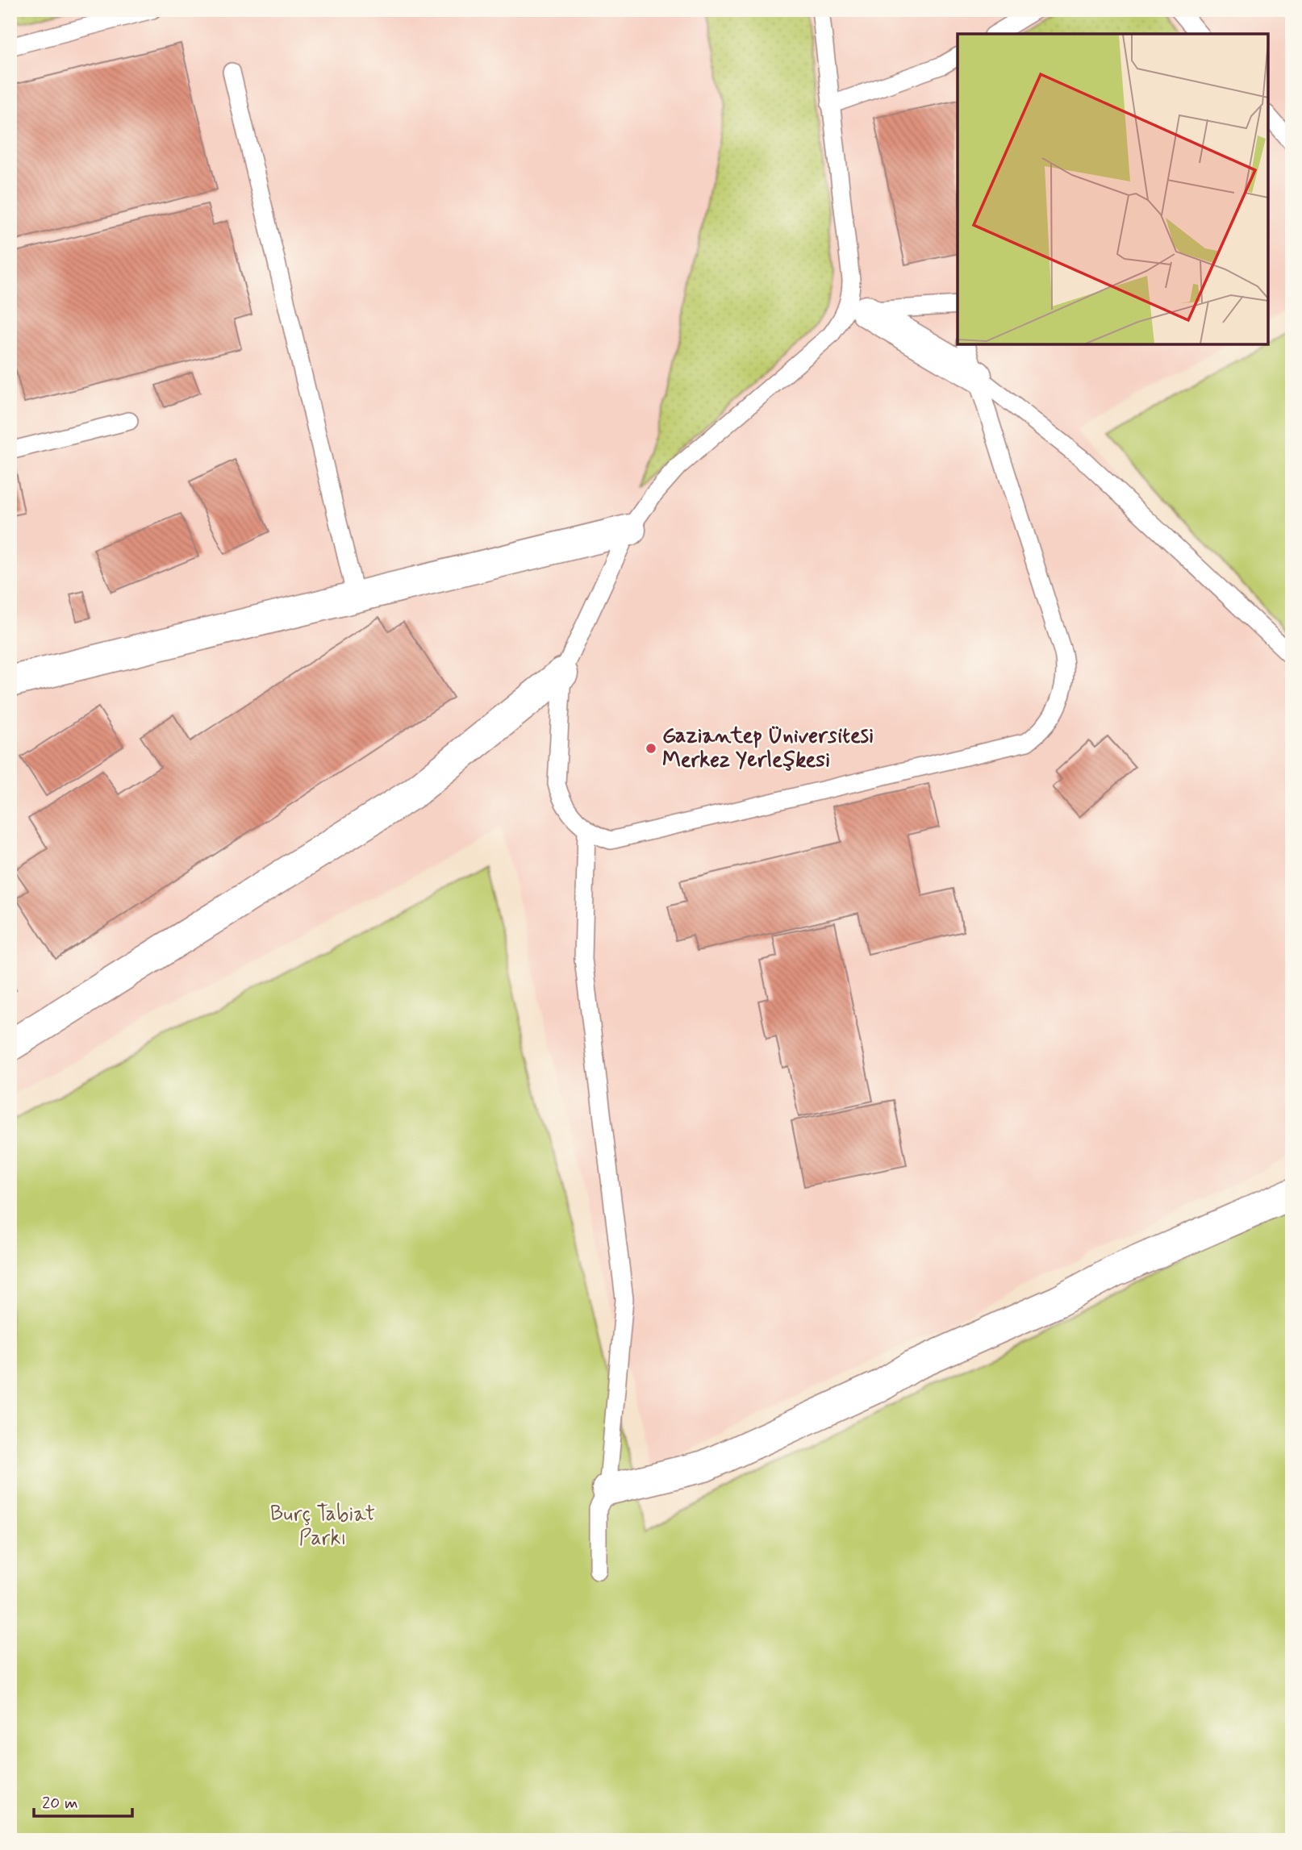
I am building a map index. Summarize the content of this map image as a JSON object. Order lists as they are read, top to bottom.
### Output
{
  "parks": ["Burç Tabiat Parkı"],
  "places": ["Gaziantep Üniversitesi Merkez Yerleşkesi"],
  "scale_bar": "20 m"
}
